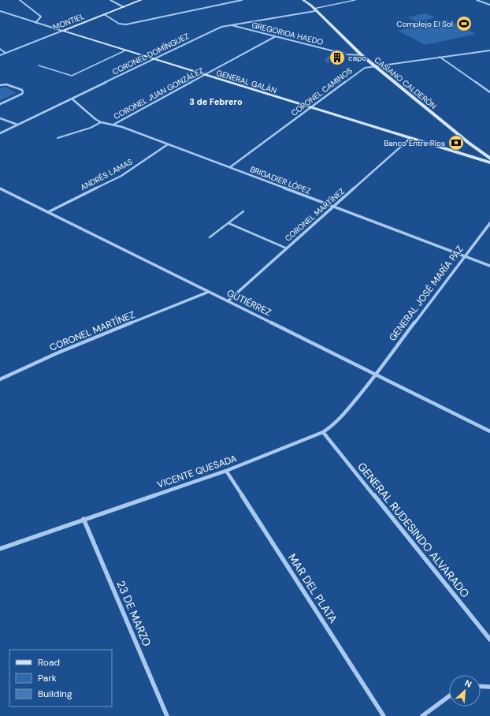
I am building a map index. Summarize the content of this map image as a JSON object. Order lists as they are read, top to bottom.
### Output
{
  "streets": {
    "street": [
      "MONTIEL",
      "GREGORIOA HAEDO",
      "CORONEL DOMÍNGUEZ",
      "GENERAL GALÁN",
      "CASIANO CALDERÓN",
      "CORONEL CAMINOS",
      "CORONEL JUAN GONZÁLEZ",
      "ANDRÉS LAMAS",
      "BRIGADIER LÓPEZ",
      "CORONEL MARTÍNEZ",
      "GENERAL JOSÉ MARÍA PAZ",
      "GUTIÉRREZ",
      "VICENTE QUESADA",
      "GENERAL RUDESINDO ALVARADO",
      "MAR DEL PLATA",
      "23 DE MARZO"
    ]
  },
  "crossings": [
    ["MONTIEL", "GENERAL GALÁN"],
    ["GREGORIOA HAEDO", "CORONEL DOMÍNGUEZ"],
    ["GREGORIOA HAEDO", "CASIANO CALDERÓN"],
    ["GREGORIOA HAEDO", "CORONEL JUAN GONZÁLEZ"],
    ["CORONEL DOMÍNGUEZ", "GENERAL GALÁN"],
    ["CORONEL DOMÍNGUEZ", "CASIANO CALDERÓN"],
    ["CORONEL DOMÍNGUEZ", "BRIGADIER LÓPEZ"],
    ["GENERAL GALÁN", "CORONEL CAMINOS"],
    ["GENERAL GALÁN", "CORONEL JUAN GONZÁLEZ"],
    ["GENERAL GALÁN", "CORONEL MARTÍNEZ"],
    ["CASIANO CALDERÓN", "CORONEL CAMINOS"],
    ["CORONEL CAMINOS", "BRIGADIER LÓPEZ"],
    ["CORONEL JUAN GONZÁLEZ", "BRIGADIER LÓPEZ"],
    ["ANDRÉS LAMAS", "BRIGADIER LÓPEZ"],
    ["ANDRÉS LAMAS", "GUTIÉRREZ"],
    ["BRIGADIER LÓPEZ", "CORONEL MARTÍNEZ"],
    ["BRIGADIER LÓPEZ", "GENERAL JOSÉ MARÍA PAZ"],
    ["CORONEL MARTÍNEZ", "GUTIÉRREZ"],
    ["GENERAL JOSÉ MARÍA PAZ", "GUTIÉRREZ"],
    ["GENERAL JOSÉ MARÍA PAZ", "VICENTE QUESADA"],
    ["GUTIÉRREZ", "VICENTE QUESADA"],
    ["VICENTE QUESADA", "GENERAL RUDESINDO ALVARADO"],
    ["VICENTE QUESADA", "MAR DEL PLATA"],
    ["VICENTE QUESADA", "23 DE MARZO"]
  ],
  "districts": ["3 de Febrero"],
  "places": {
    "sports": ["Complejo El Sol"],
    "building": ["capo"],
    "bank": ["Banco Entre Ríos"]
  },
  "legend": ["Road", "Park", "Building"],
  "north": "top right"
}
